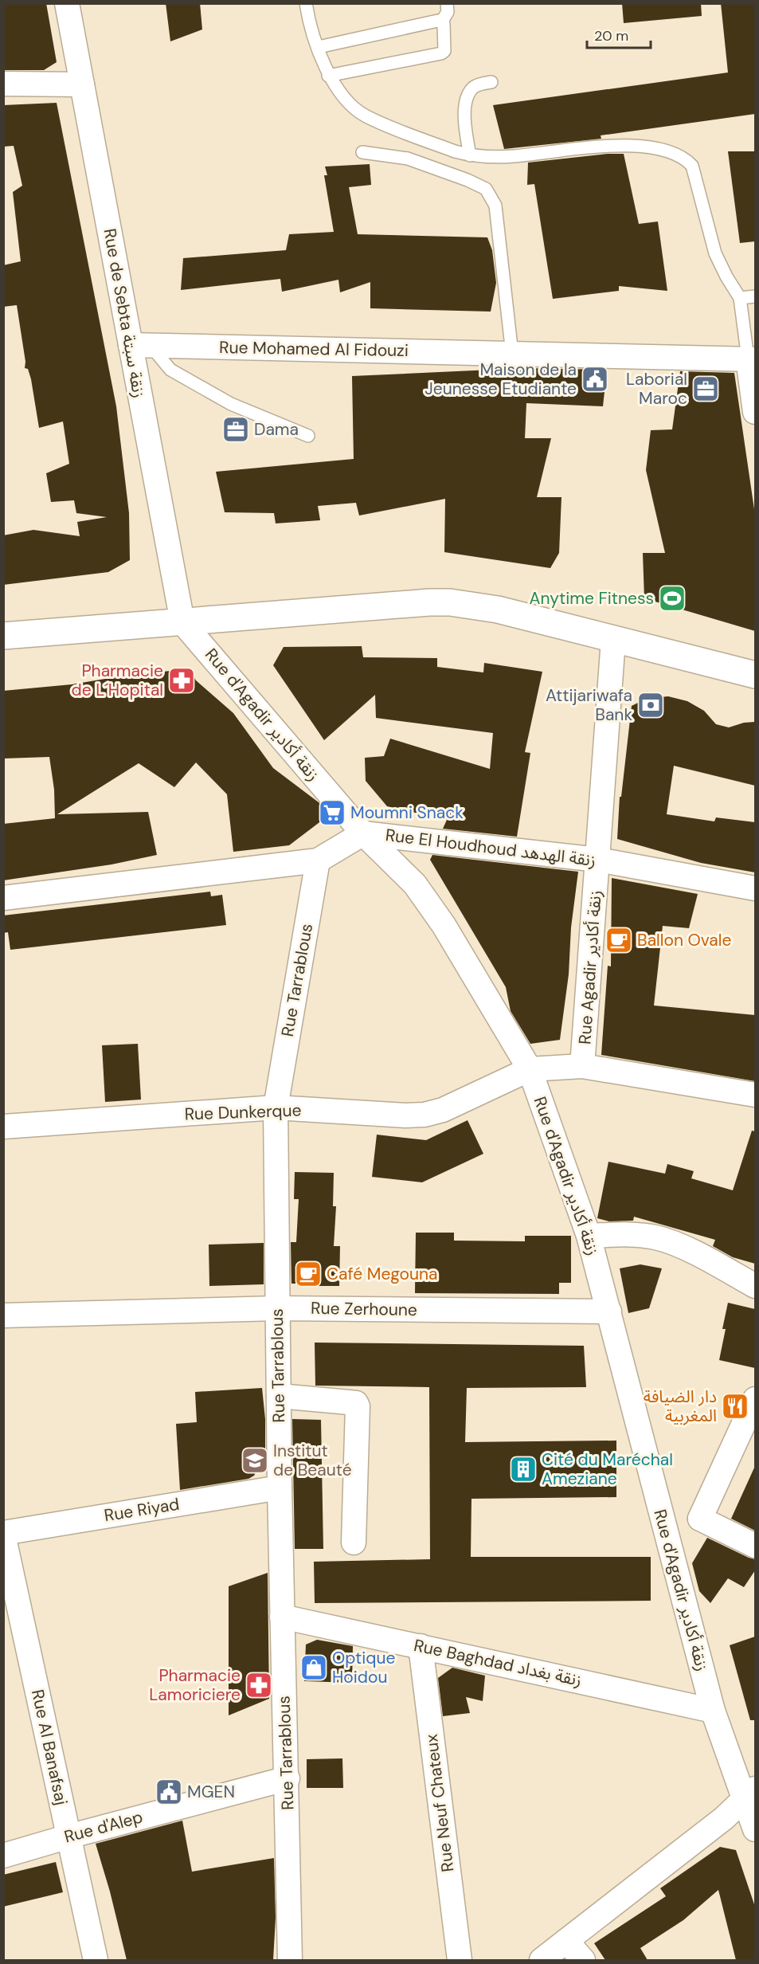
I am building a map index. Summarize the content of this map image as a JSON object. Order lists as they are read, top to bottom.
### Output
{
  "streets": {
    "street": [
      "Rue de Sebta زنقة سبتة",
      "Rue Mohamed Al Fidouzi",
      "Rue d'Agadir زنقة أكادير",
      "Rue El Houdhoud زنقة الهدهد",
      "Rue Agadir زنقة أكادير",
      "Rue Tarrablous",
      "Rue Dunkerque",
      "Rue Zerhoune",
      "Rue Riyad",
      "Rue Baghdad زنقة بغداد",
      "Rue Al Banafsaj",
      "Rue Neuf Chateux",
      "Rue d'Alep"
    ]
  },
  "crossings": [
    ["Rue de Sebta زنقة سبتة", "Rue Mohamed Al Fidouzi"],
    ["Rue de Sebta زنقة سبتة", "Rue d'Agadir زنقة أكادير"],
    ["Rue d'Agadir زنقة أكادير", "Rue El Houdhoud زنقة الهدهد"],
    ["Rue d'Agadir زنقة أكادير", "Rue Dunkerque"],
    ["Rue d'Agadir زنقة أكادير", "Rue Zerhoune"],
    ["Rue d'Agadir زنقة أكادير", "Rue Baghdad زنقة بغداد"],
    ["Rue El Houdhoud زنقة الهدهد", "Rue Agadir زنقة أكادير"],
    ["Rue El Houdhoud زنقة الهدهد", "Rue Tarrablous"],
    ["Rue Tarrablous", "Rue Dunkerque"],
    ["Rue Tarrablous", "Rue Zerhoune"],
    ["Rue Tarrablous", "Rue Riyad"],
    ["Rue Tarrablous", "Rue Baghdad زنقة بغداد"],
    ["Rue Tarrablous", "Rue d'Alep"],
    ["Rue Riyad", "Rue Al Banafsaj"],
    ["Rue Baghdad زنقة بغداد", "Rue Neuf Chateux"],
    ["Rue Al Banafsaj", "Rue d'Alep"]
  ],
  "places": {
    "public building": ["Maison de la Jeunesse Etudiante", "MGEN"],
    "office": ["Laborial Maroc", "Dama"],
    "sports": ["Anytime Fitness"],
    "pharmacy": ["Pharmacie de L´Hopital", "Pharmacie Lamoriciere"],
    "bank": ["Attijariwafa Bank"],
    "supermarket": ["Moumni Snack"],
    "cafe": ["Ballon Ovale", "Café Megouna"],
    "restaurant": ["دار الضيافة المغربية"],
    "school or university": ["Institut de Beauté"],
    "building": ["Cité du Maréchal Ameziane"],
    "shop": ["Optique Hoidou"]
  },
  "scale_bar": "20 m"
}
